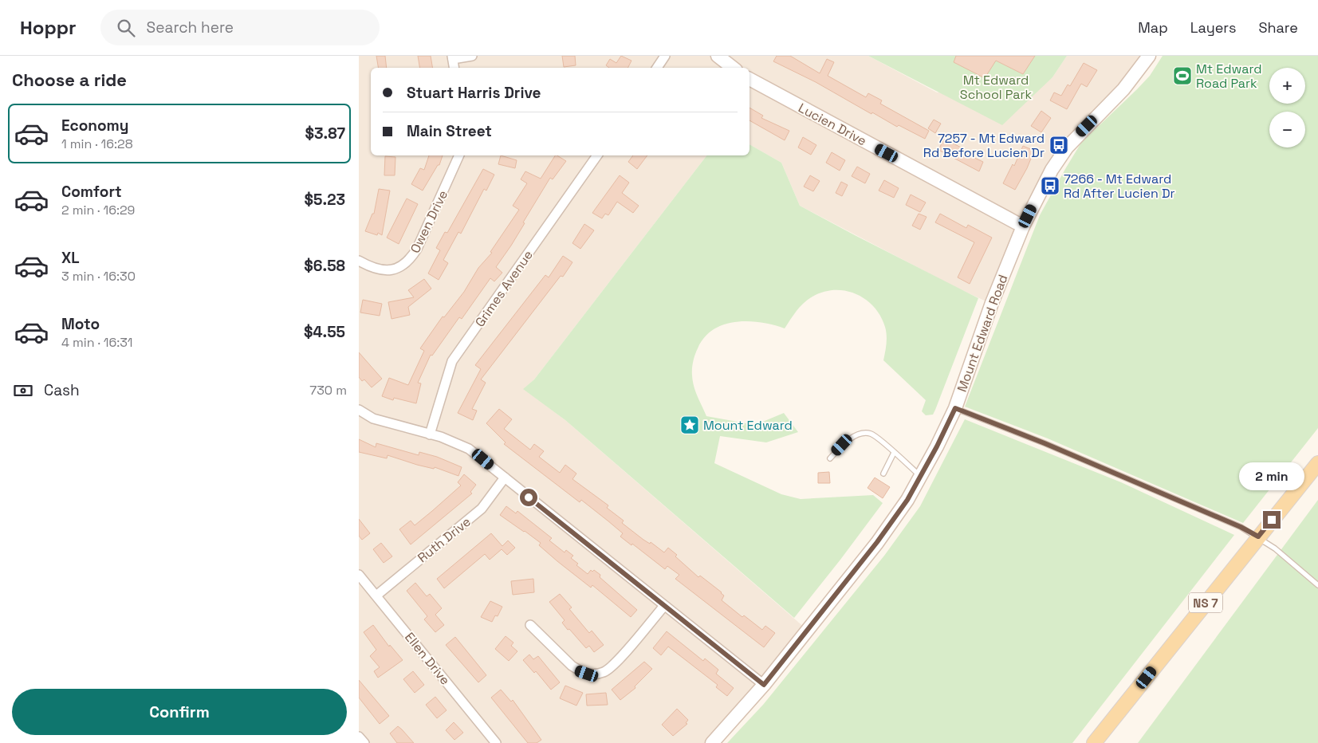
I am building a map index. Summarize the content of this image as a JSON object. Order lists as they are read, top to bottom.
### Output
{
  "streets": {
    "main road": ["NS 7"],
    "street": [
      "Lucien Drive",
      "Owen Drive",
      "Grimes Avenue",
      "Mount Edward Road",
      "Ruth Drive",
      "Ellen Drive"
    ]
  },
  "crossings": [
    ["Lucien Drive", "Mount Edward Road"],
    ["Ruth Drive", "Ellen Drive"]
  ],
  "parks": ["Mt Edward School Park"],
  "places": {
    "sports": ["Mt Edward Road Park"],
    "bus stop": ["7257 - Mt Edward Rd Before Lucien Dr", "7266 - Mt Edward Rd After Lucien Dr"],
    "place": ["Mount Edward"]
  },
  "page": {
    "header": "Hoppr",
    "search": "Search here",
    "nav": ["Map", "Layers", "Share"],
    "heading": "Choose a ride",
    "map_buttons": ["+", "−"],
    "banner": ["Stuart Harris Drive", "Main Street"],
    "list": [
      {
        "name": "Economy",
        "note": "1 min · 16:28",
        "value": "$3.87"
      },
      {
        "name": "Comfort",
        "note": "2 min · 16:29",
        "value": "$5.23"
      },
      {
        "name": "XL",
        "note": "3 min · 16:30",
        "value": "$6.58"
      },
      {
        "name": "Moto",
        "note": "4 min · 16:31",
        "value": "$4.55"
      }
    ],
    "pay": ["Cash", "730 m"],
    "bubble": "2 min",
    "buttons": "Confirm"
  }
}
